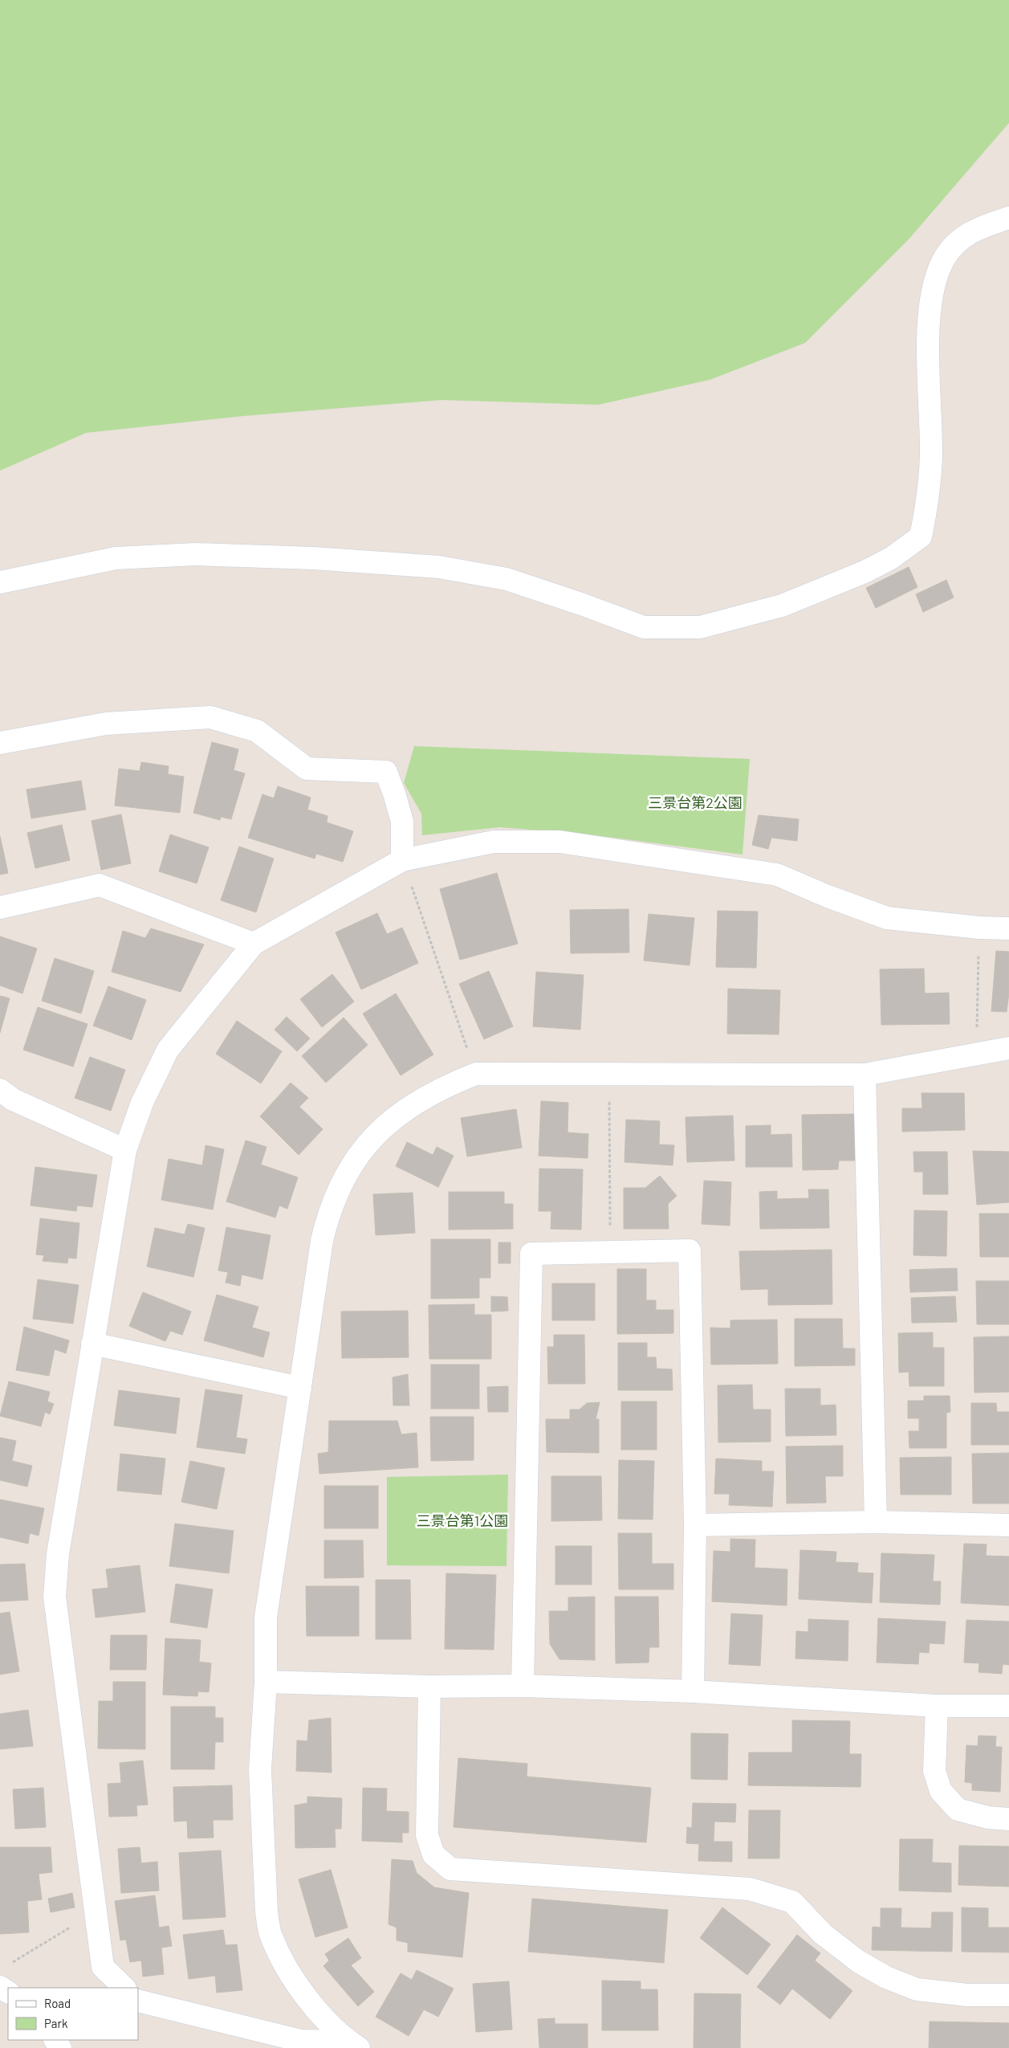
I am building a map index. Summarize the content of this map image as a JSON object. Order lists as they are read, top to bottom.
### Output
{
  "parks": ["三景台第2公園", "三景台第1公園"],
  "legend": ["Road", "Park"]
}
